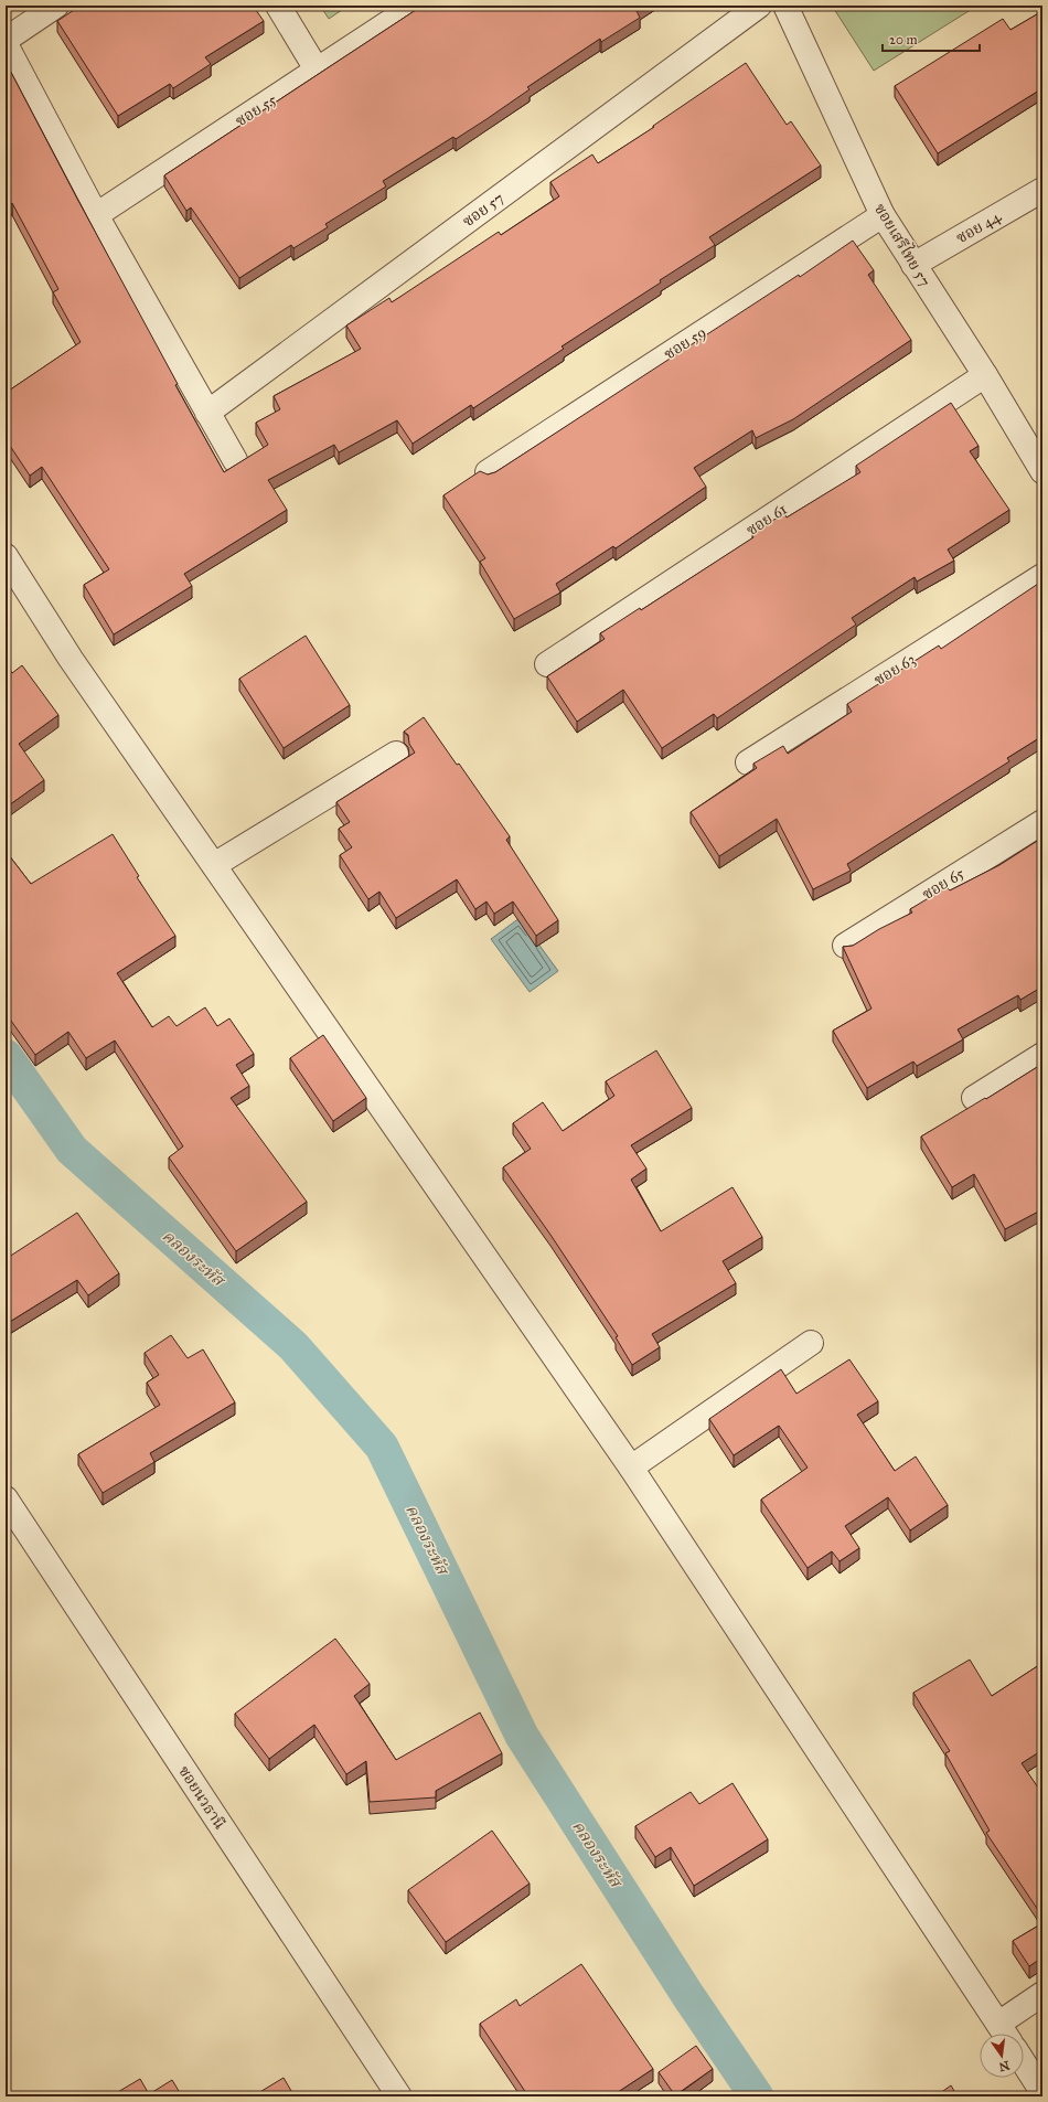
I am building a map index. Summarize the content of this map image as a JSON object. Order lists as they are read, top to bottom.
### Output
{
  "streets": {
    "street": [
      "ซอย 55",
      "ซอย 57",
      "ซอย 44",
      "ซอยเสรีไทย 57",
      "ซอย 59",
      "ซอย 61",
      "ซอย 63",
      "ซอย 65",
      "ซอยนวธานี"
    ]
  },
  "crossings": [
    ["ซอย 44", "ซอยเสรีไทย 57"],
    ["ซอยเสรีไทย 57", "ซอย 59"],
    ["ซอยเสรีไทย 57", "ซอย 61"]
  ],
  "water": ["คลองระหัส"],
  "scale_bar": "20 m",
  "north": "bottom"
}
